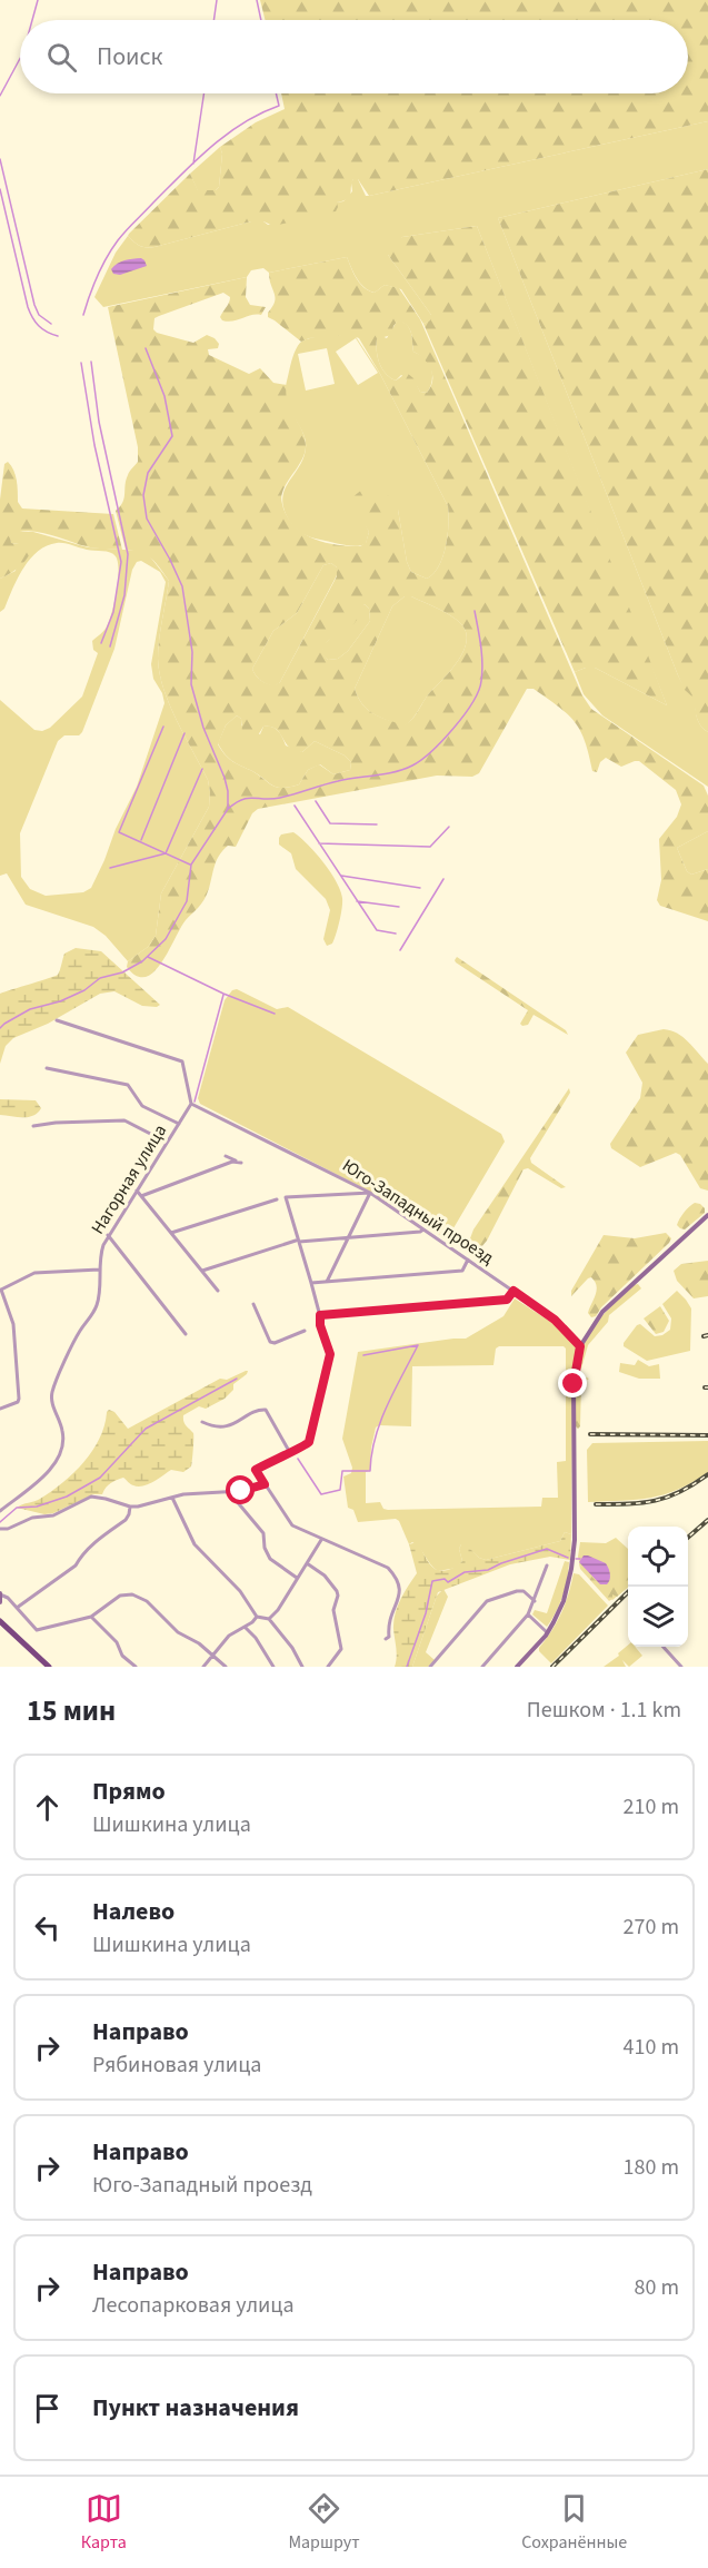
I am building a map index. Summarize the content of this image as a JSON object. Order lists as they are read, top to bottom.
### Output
{
  "streets": {
    "street": ["Нагорная улица", "Юго-Западный проезд"]
  },
  "crossings": [
    ["Нагорная улица", "Юго-Западный проезд"]
  ],
  "page": {
    "search": "Поиск",
    "heading": ["15 мин", "Пешком · 1.1 km"],
    "list": [
      ["Прямо", "Шишкина улица", "210 m"],
      ["Налево", "Шишкина улица", "270 m"],
      ["Направо", "Рябиновая улица", "410 m"],
      ["Направо", "Юго-Западный проезд", "180 m"],
      ["Направо", "Лесопарковая улица", "80 m"],
      "Пункт назначения"
    ],
    "nav": ["Карта", "Маршрут", "Сохранённые"]
  }
}
